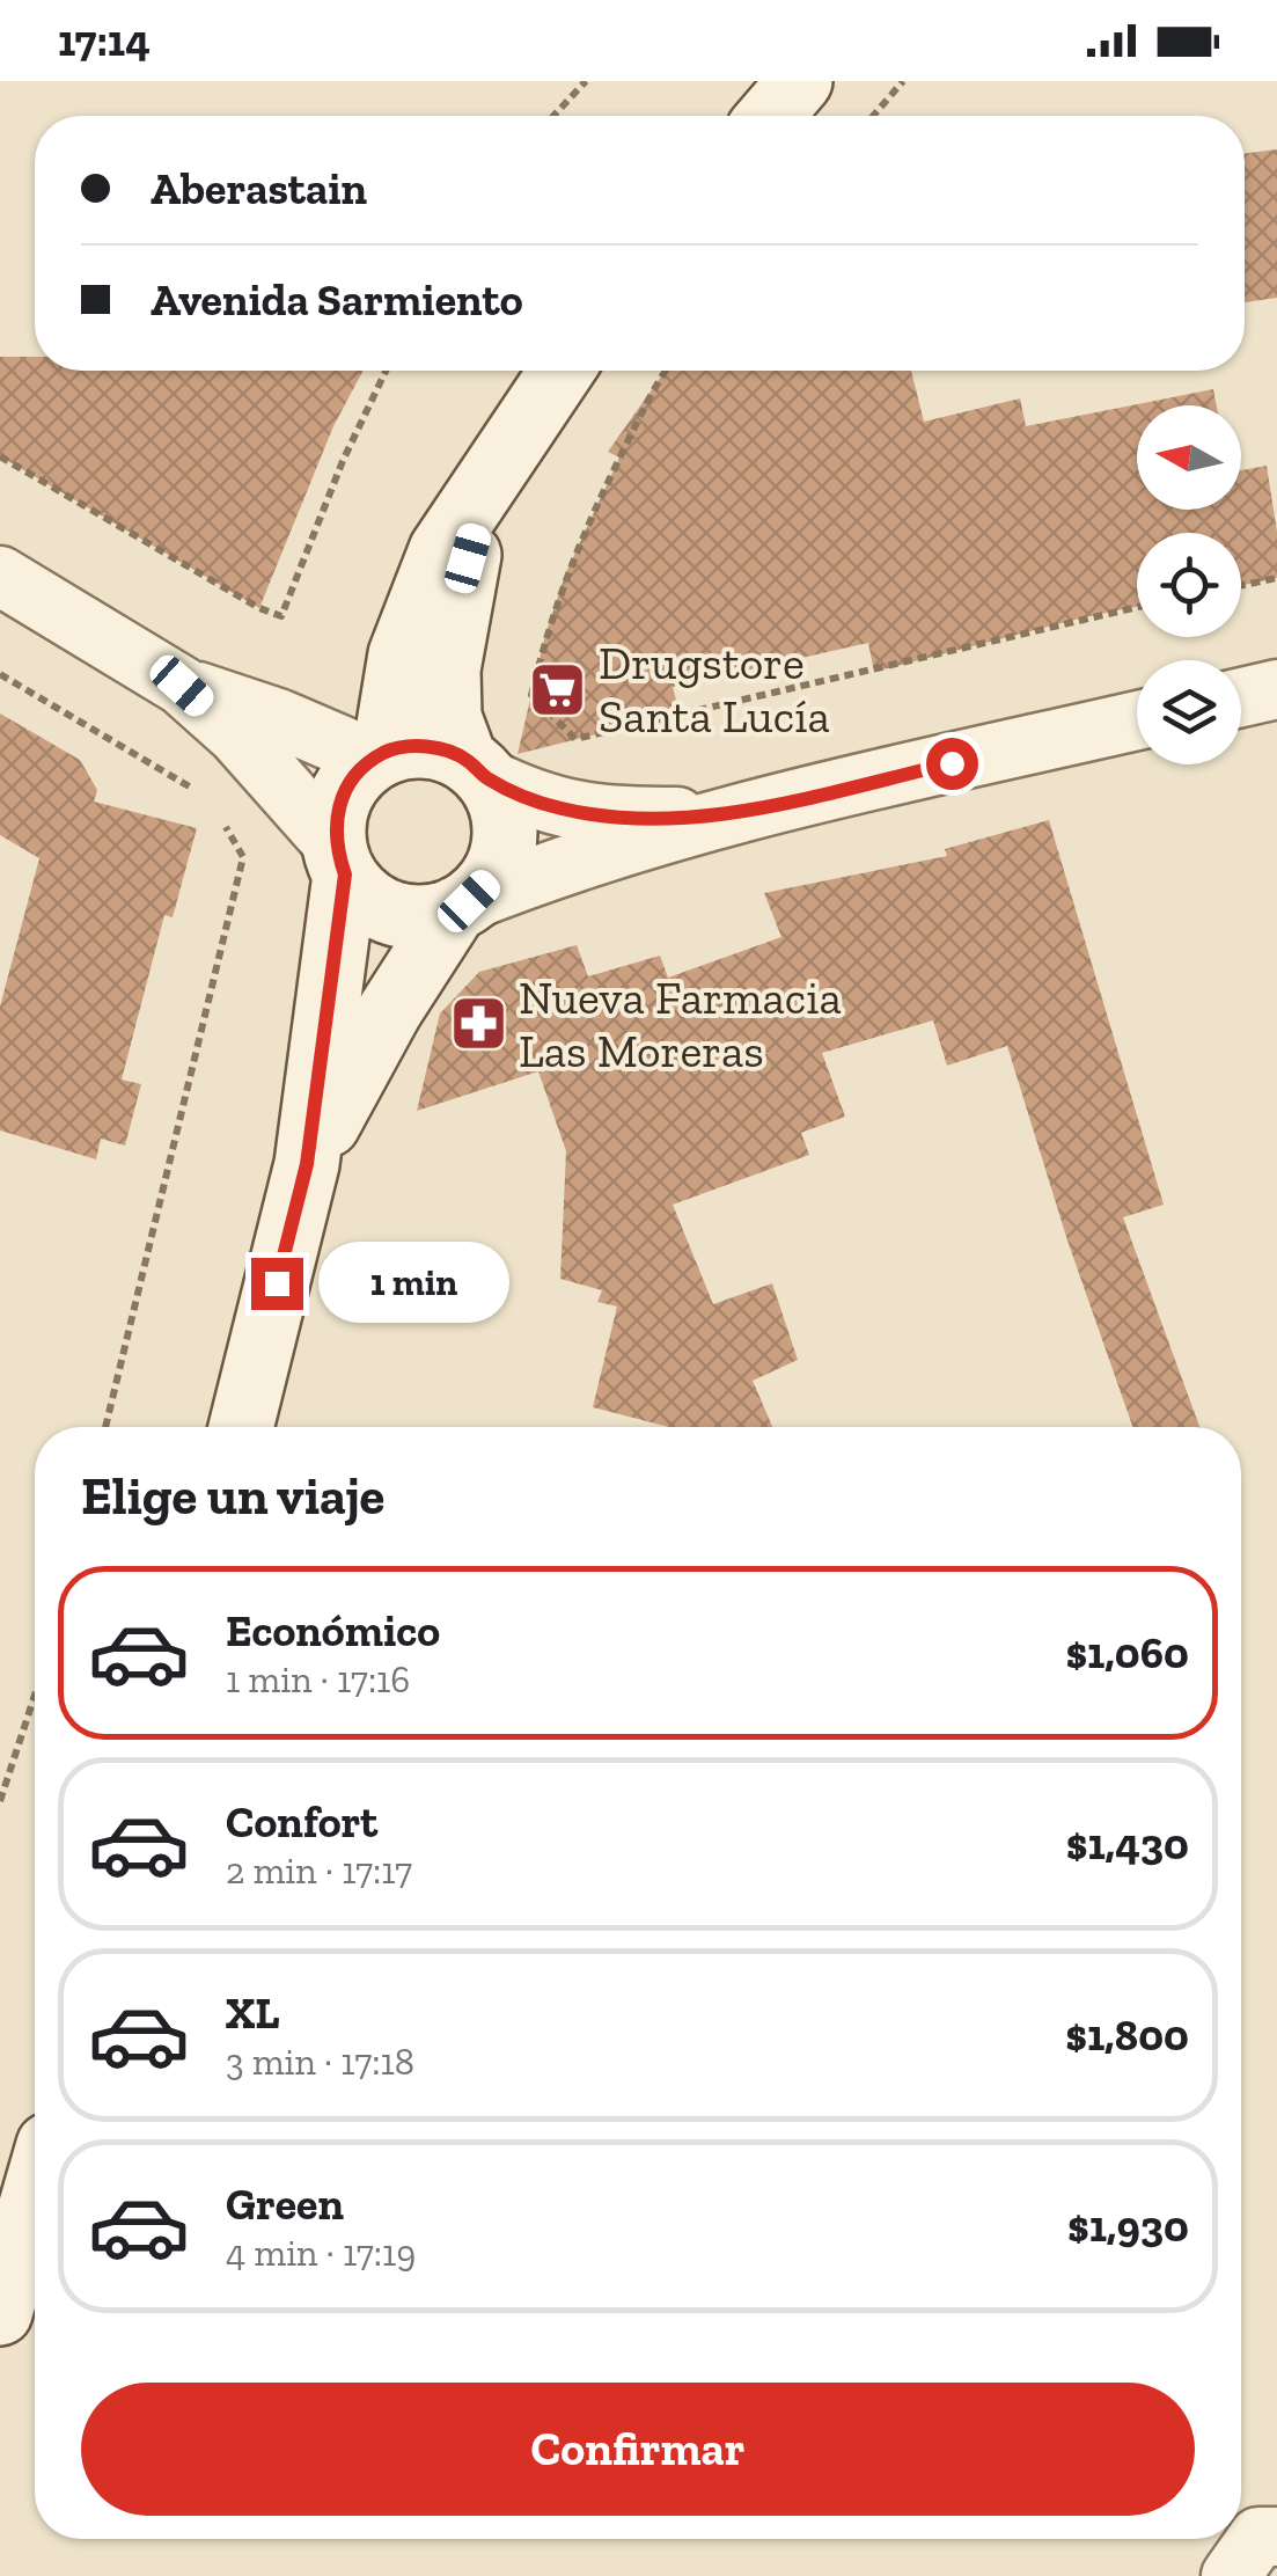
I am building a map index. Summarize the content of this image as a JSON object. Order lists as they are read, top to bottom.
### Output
{
  "places": {
    "supermarket": ["Drugstore Santa Lucía"],
    "pharmacy": ["Nueva Farmacia Las Moreras"]
  },
  "north": "left",
  "page": {
    "status": "17:14",
    "banner": ["Aberastain", "Avenida Sarmiento"],
    "bubble": "1 min",
    "heading": "Elige un viaje",
    "list": [
      {
        "name": "Económico",
        "note": "1 min · 17:16",
        "value": "$1,060"
      },
      {
        "name": "Confort",
        "note": "2 min · 17:17",
        "value": "$1,430"
      },
      {
        "name": "XL",
        "note": "3 min · 17:18",
        "value": "$1,800"
      },
      {
        "name": "Green",
        "note": "4 min · 17:19",
        "value": "$1,930"
      }
    ],
    "buttons": "Confirmar"
  }
}
